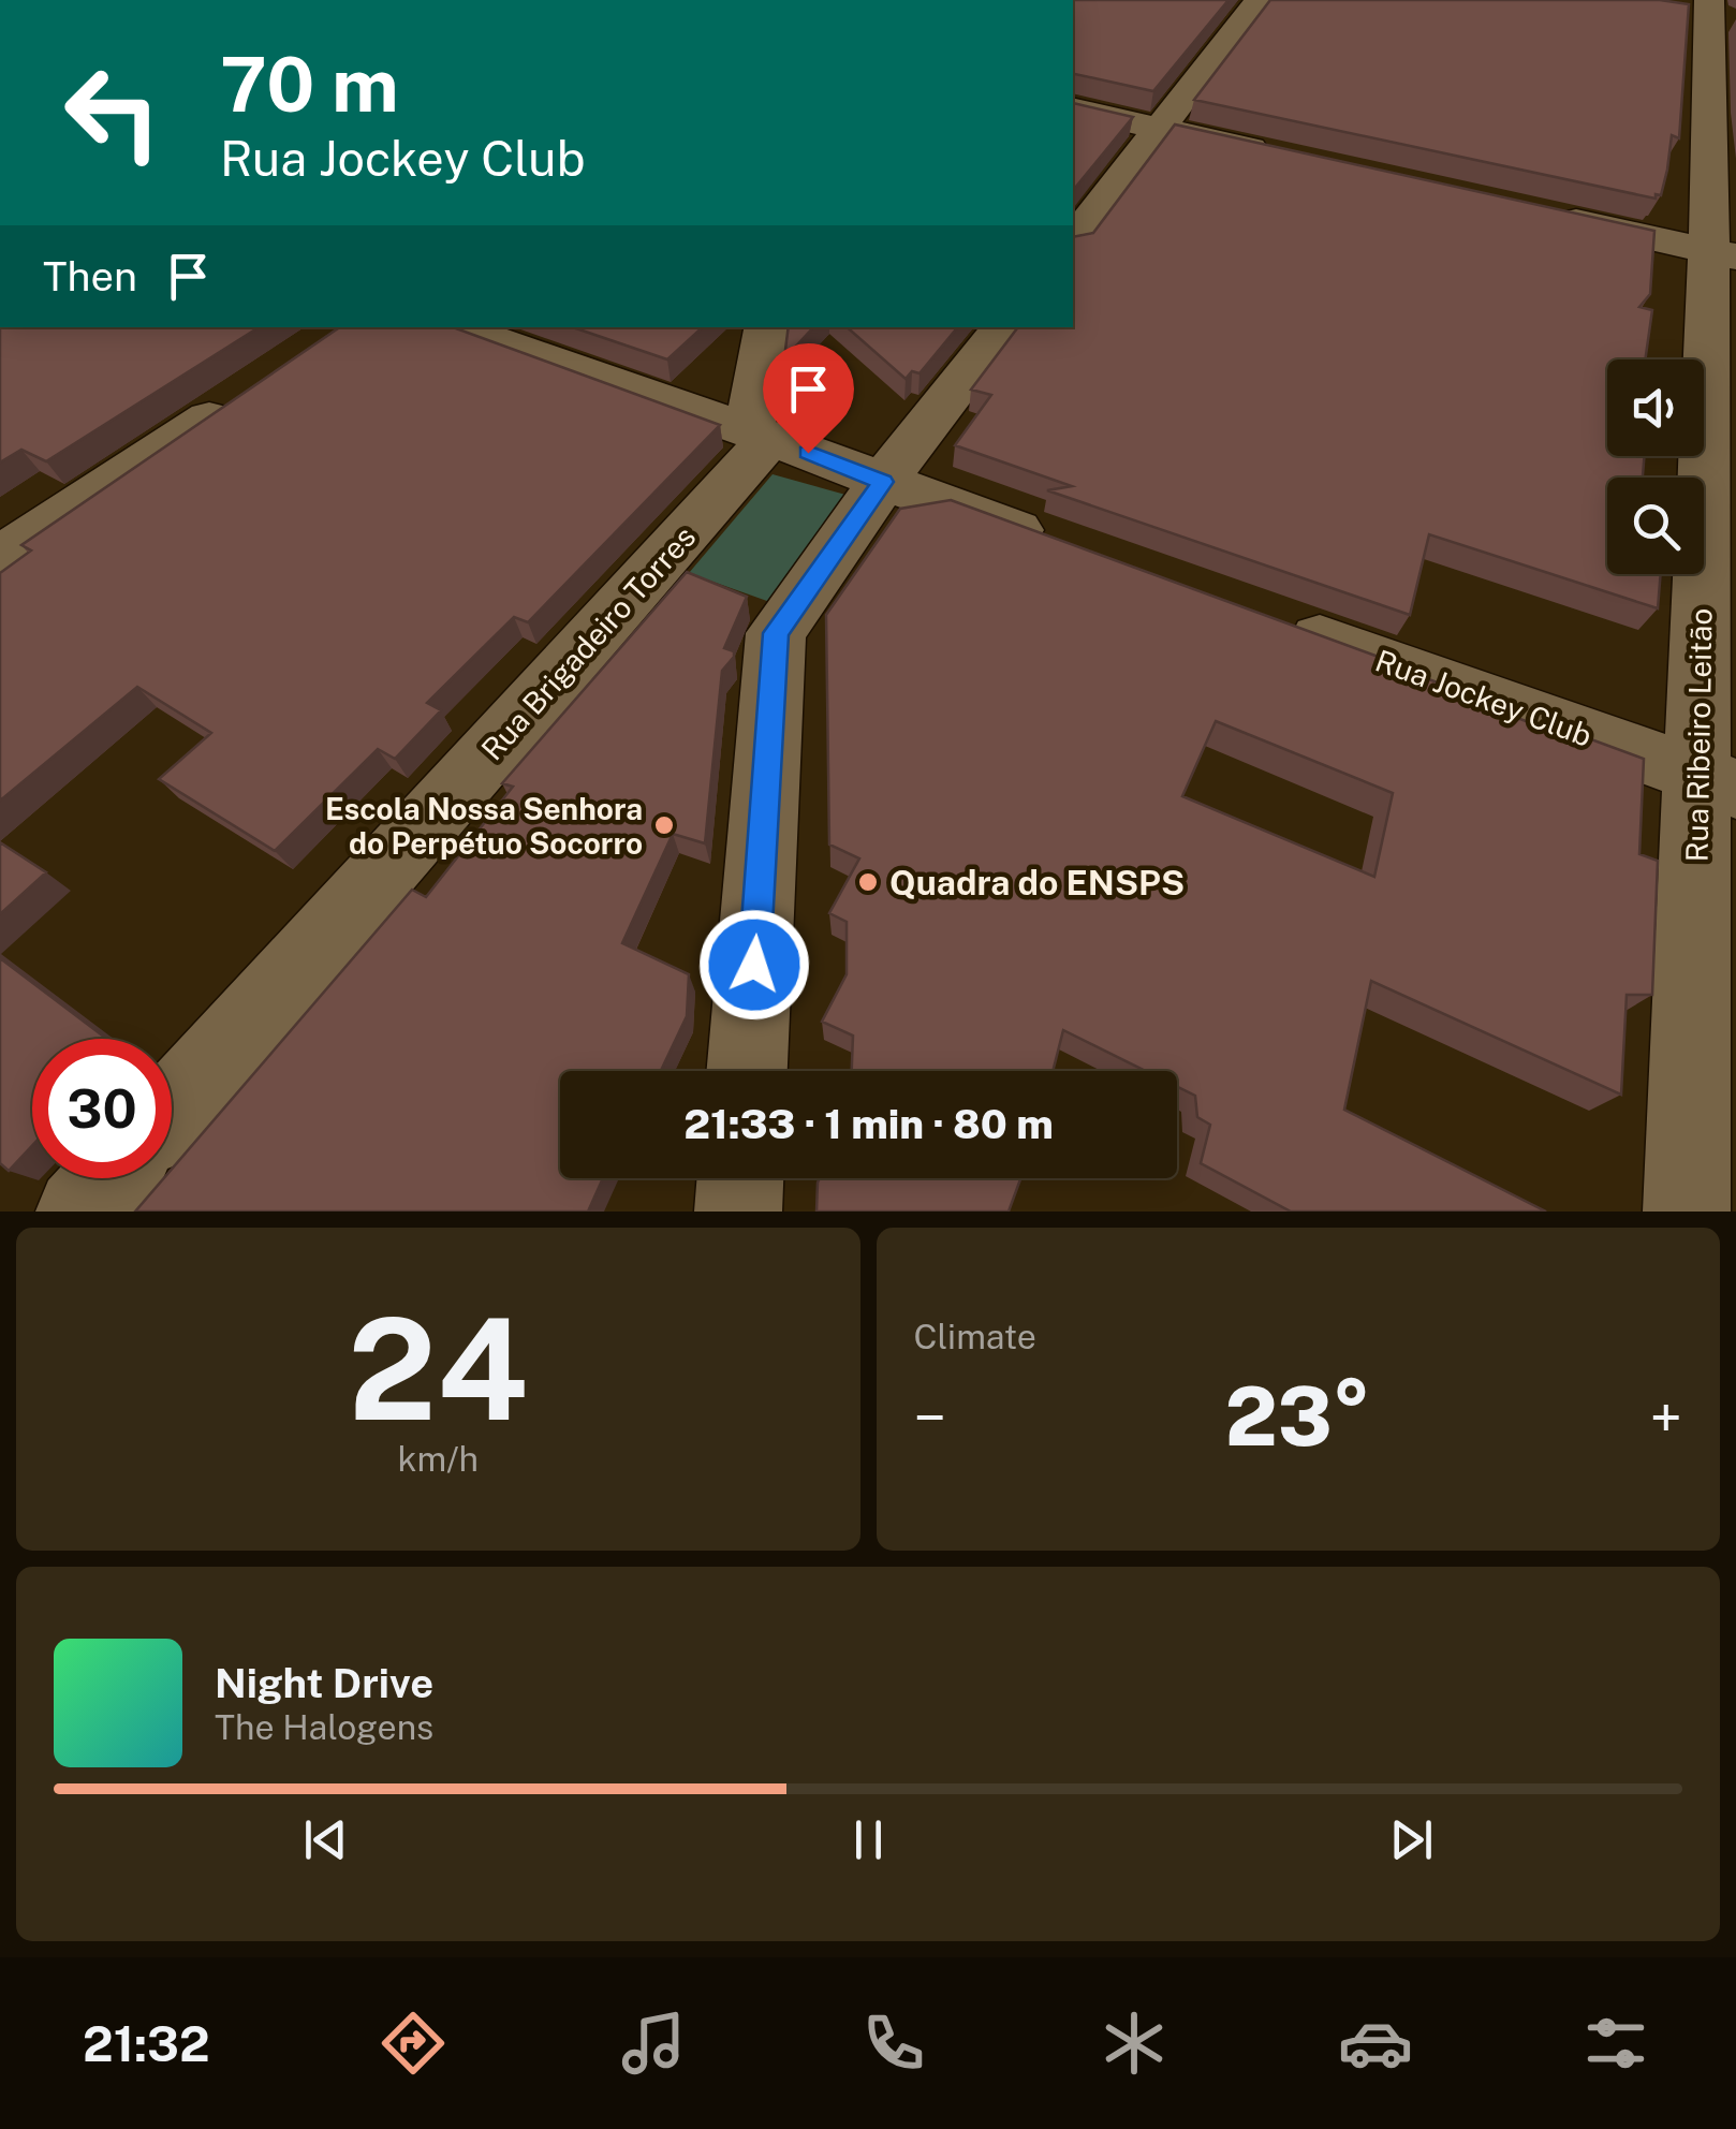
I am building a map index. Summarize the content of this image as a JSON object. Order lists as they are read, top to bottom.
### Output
{
  "streets": {
    "street": ["Rua Brigadeiro Torres", "Rua Jockey Club", "Rua Ribeiro Leitão"]
  },
  "crossings": [
    ["Rua Jockey Club", "Rua Ribeiro Leitão"]
  ],
  "places": ["Escola Nossa Senhora do Perpétuo Socorro", "Quadra do ENSPS"],
  "page": {
    "turn": ["70 m", "Rua Jockey Club"],
    "then": "Then",
    "limit": "30",
    "trip": "21:33 · 1 min · 80 m",
    "tile": [
      ["24", "km/h"],
      "Climate"
    ],
    "heat": ["−", "23°", "+"],
    "song": ["Night Drive", "The Halogens"],
    "tabs": "21:32"
  }
}
